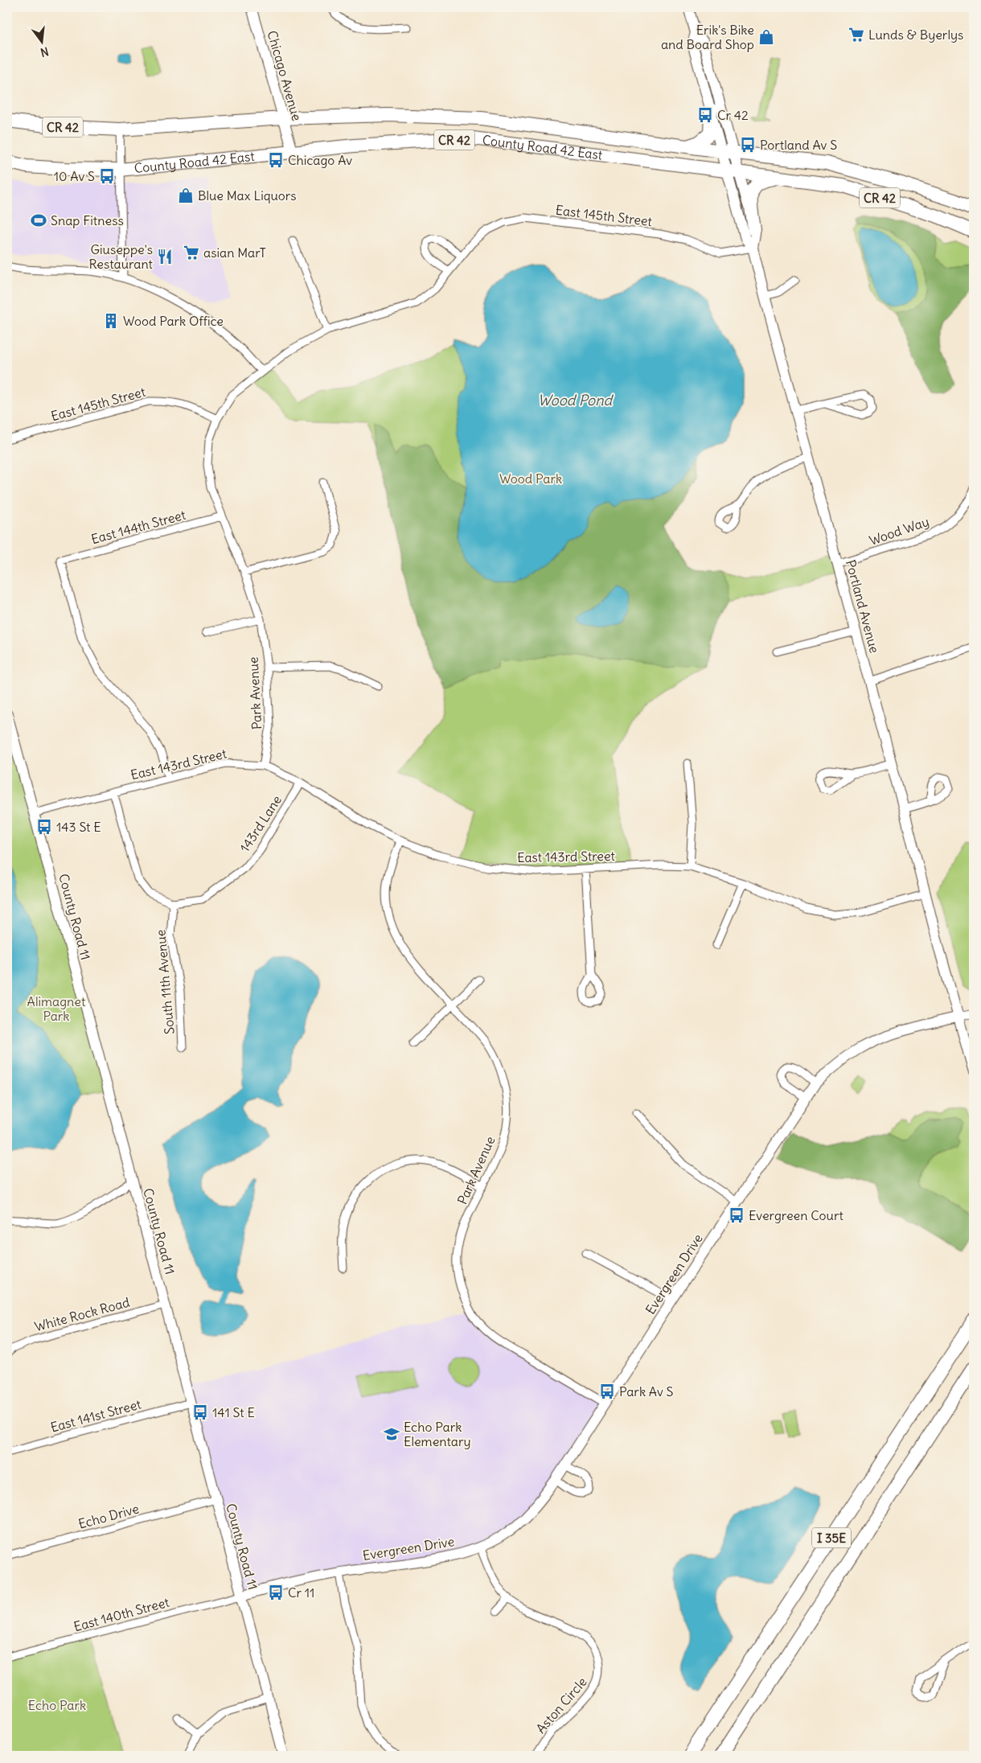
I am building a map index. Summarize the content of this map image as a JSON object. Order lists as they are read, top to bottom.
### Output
{
  "streets": {
    "highway": ["CR 42", "County Road 42 East", "I 35E"],
    "street": [
      "Chicago Avenue",
      "East 145th Street",
      "East 144th Street",
      "Wood Way",
      "Portland Avenue",
      "Park Avenue",
      "East 143rd Street",
      "143rd Lane",
      "County Road 11",
      "South 11th Avenue",
      "Evergreen Drive",
      "White Rock Road",
      "East 141st Street",
      "Echo Drive",
      "East 140th Street",
      "Aston Circle"
    ]
  },
  "crossings": [
    ["Chicago Avenue", "County Road 42 East"],
    ["County Road 42 East", "Portland Avenue"],
    ["East 145th Street", "Portland Avenue"],
    ["East 144th Street", "Park Avenue"],
    ["East 144th Street", "East 143rd Street"],
    ["Wood Way", "Portland Avenue"],
    ["Portland Avenue", "East 143rd Street"],
    ["Portland Avenue", "Evergreen Drive"],
    ["Park Avenue", "East 143rd Street"],
    ["Park Avenue", "Evergreen Drive"],
    ["East 143rd Street", "143rd Lane"],
    ["East 143rd Street", "County Road 11"],
    ["143rd Lane", "South 11th Avenue"],
    ["County Road 11", "Evergreen Drive"],
    ["County Road 11", "White Rock Road"],
    ["County Road 11", "East 141st Street"],
    ["County Road 11", "Echo Drive"],
    ["County Road 11", "East 140th Street"],
    ["Evergreen Drive", "East 140th Street"],
    ["Evergreen Drive", "Aston Circle"]
  ],
  "water": ["Wood Pond"],
  "parks": ["Wood Park", "Alimagnet Park", "Echo Park"],
  "places": {
    "supermarket": ["Lunds & Byerlys", "asian MarT"],
    "shop": ["Erik's Bike and Board Shop", "Blue Max Liquors"],
    "bus stop": [
      "Cr 42",
      "Portland Av S",
      "Chicago Av",
      "10 Av S",
      "143 St E",
      "Evergreen Court",
      "Park Av S",
      "141 St E",
      "Cr 11"
    ],
    "sports": ["Snap Fitness"],
    "restaurant": ["Giuseppe's Restaurant"],
    "building": ["Wood Park Office"],
    "school or university": ["Echo Park Elementary"]
  },
  "north": "bottom"
}
